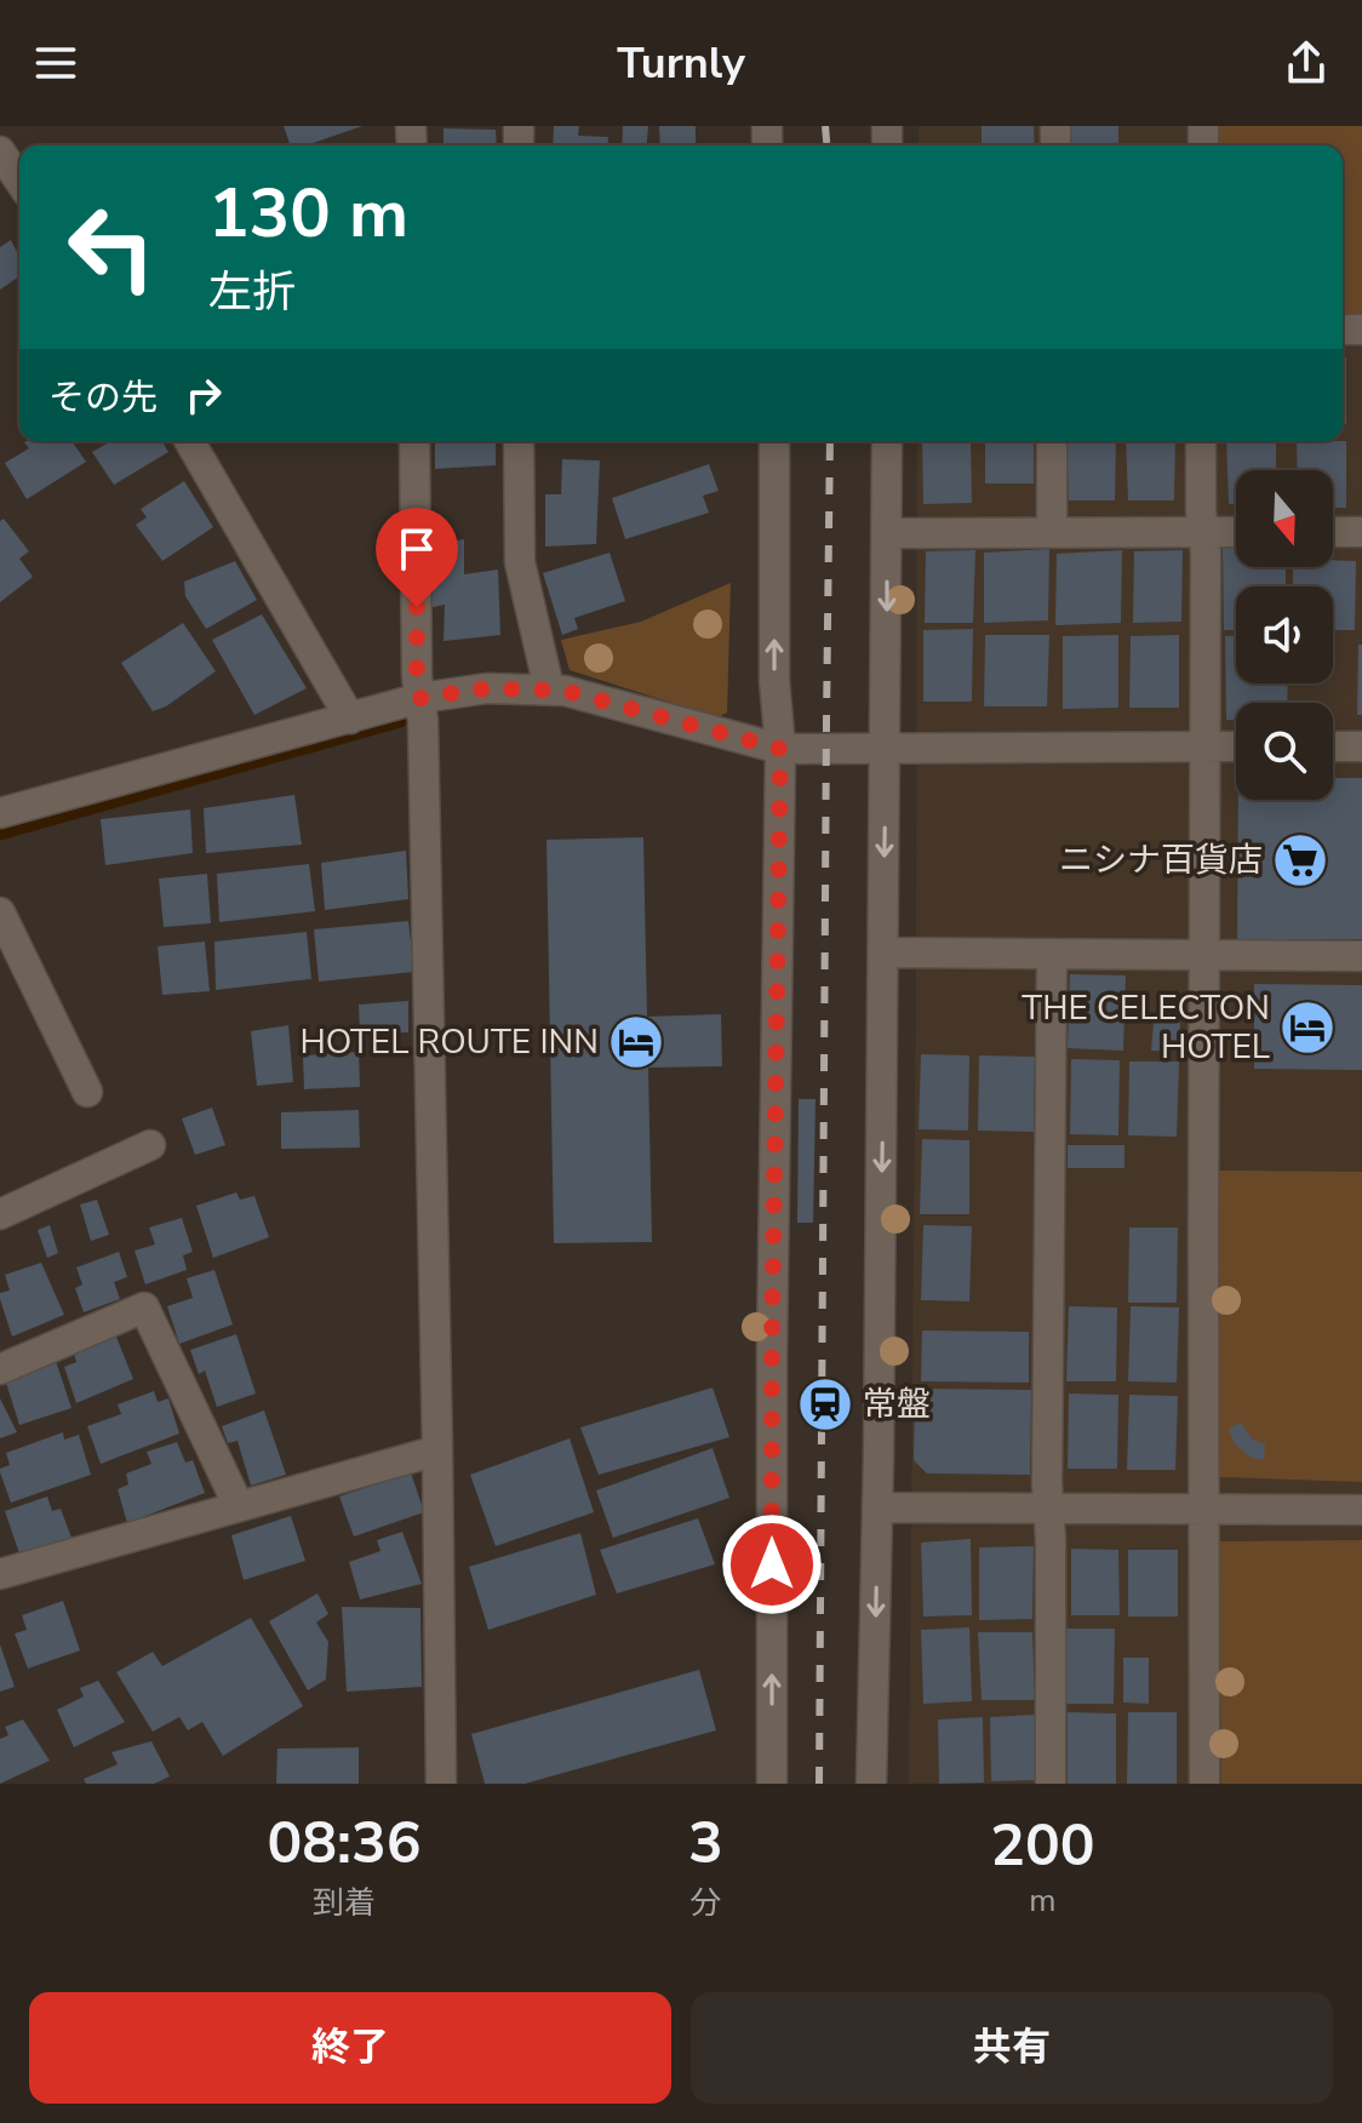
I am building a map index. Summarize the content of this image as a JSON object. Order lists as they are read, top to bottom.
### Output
{
  "places": {
    "supermarket": ["ニシナ百貨店"],
    "hotel": ["THE CELECTON HOTEL", "HOTEL ROUTE INN"],
    "station": ["常盤"]
  },
  "north": "bottom",
  "page": {
    "header": "Turnly",
    "turn": ["130 m", "左折"],
    "then": "その先",
    "eta": [
      "08:36",
      "到着",
      "3",
      "分",
      "200",
      "m"
    ],
    "buttons": ["終了", "共有"]
  }
}
